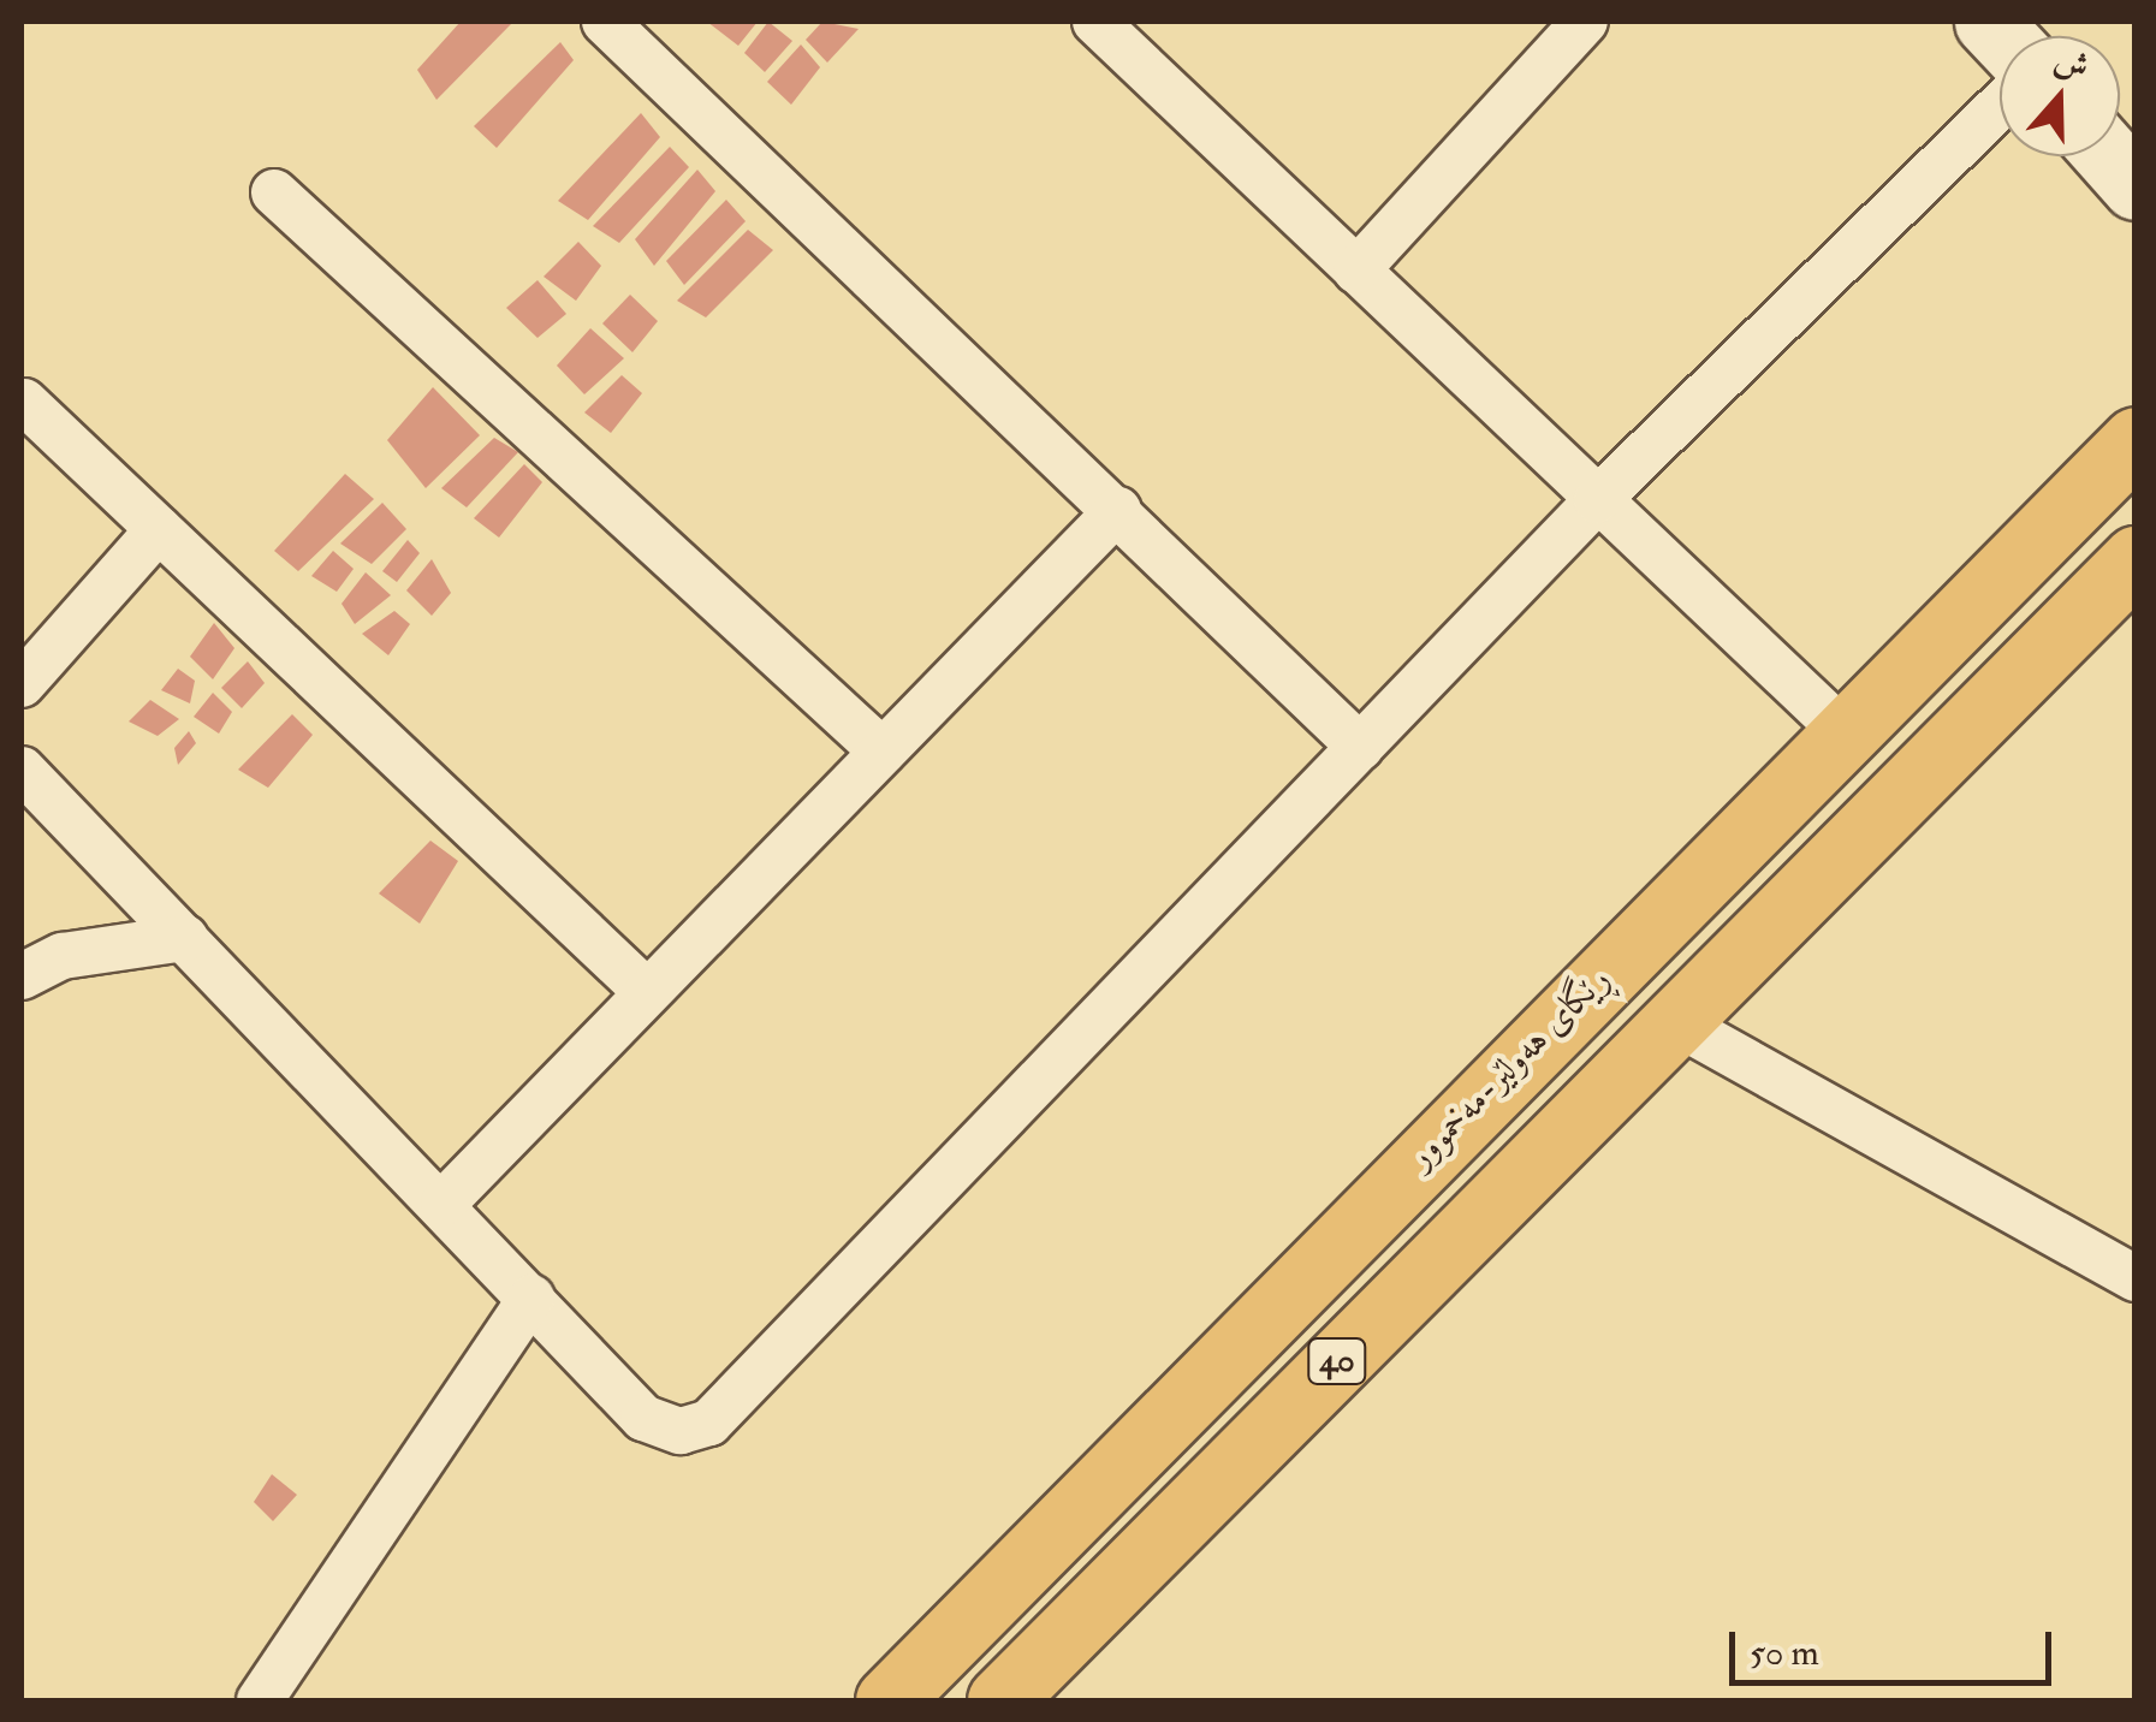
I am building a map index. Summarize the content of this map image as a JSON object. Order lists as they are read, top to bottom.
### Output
{
  "streets": {
    "highway": ["ڕێگای هەولێر-مەخموور", "40"]
  },
  "scale_bar": "50 m",
  "north": "top"
}
